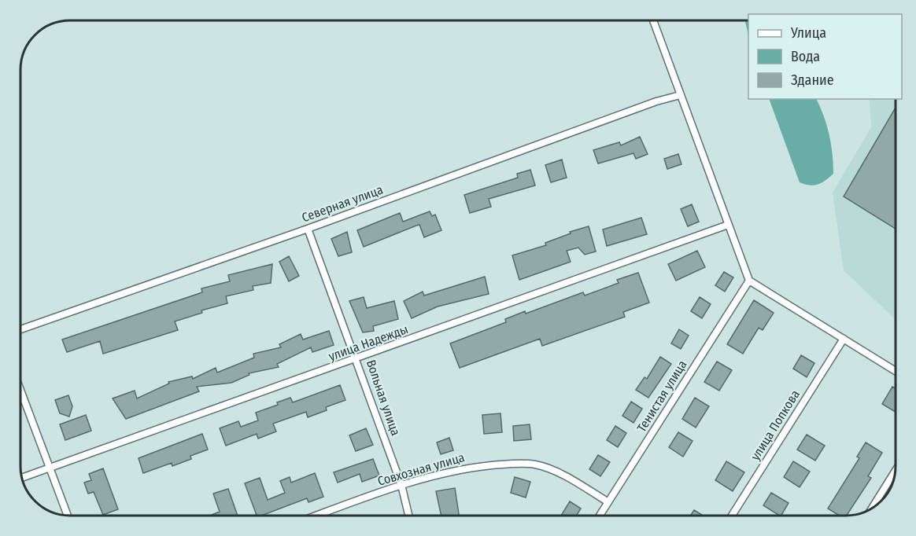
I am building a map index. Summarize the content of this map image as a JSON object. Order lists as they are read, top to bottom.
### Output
{
  "streets": {
    "street": [
      "Северная улица",
      "улица Надежды",
      "Тенистая улица",
      "Вольная улица",
      "улица Попкова",
      "Совхозная улица"
    ]
  },
  "crossings": [
    ["Северная улица", "Вольная улица"],
    ["улица Надежды", "Вольная улица"],
    ["Тенистая улица", "Совхозная улица"],
    ["Вольная улица", "Совхозная улица"]
  ],
  "legend": ["Улица", "Вода", "Здание"]
}
